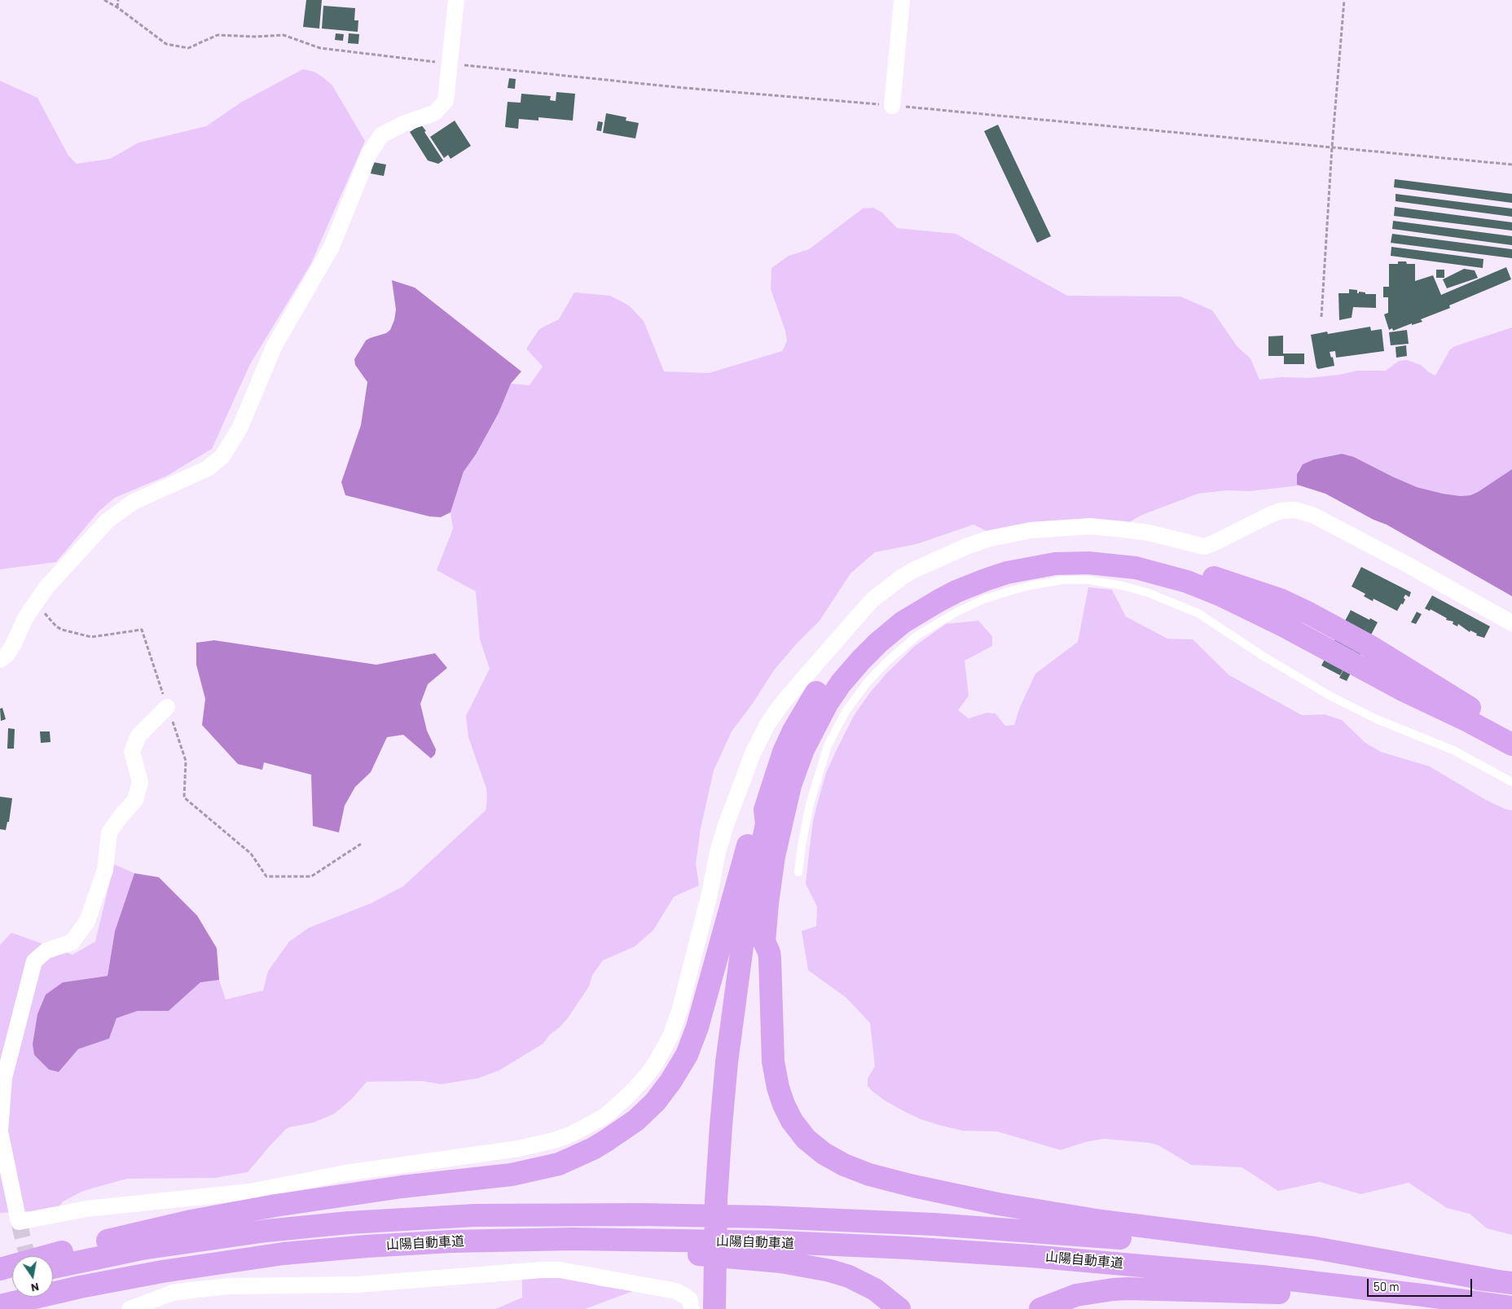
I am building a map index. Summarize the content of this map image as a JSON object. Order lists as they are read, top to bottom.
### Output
{
  "streets": {
    "highway": ["山陽自動車道"]
  },
  "scale_bar": "50 m",
  "north": "bottom"
}
